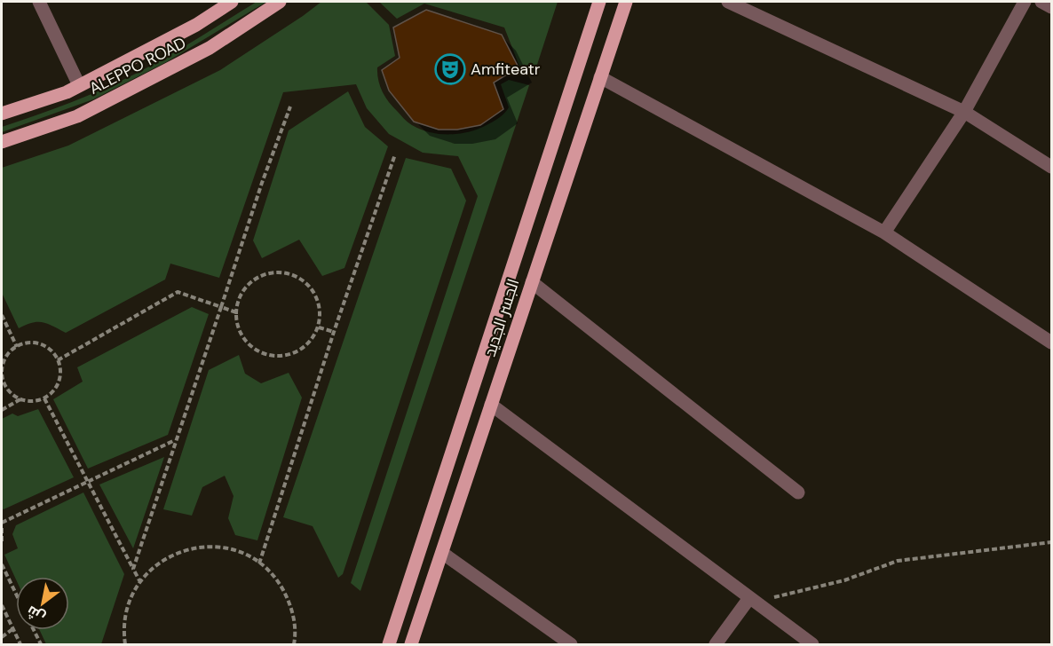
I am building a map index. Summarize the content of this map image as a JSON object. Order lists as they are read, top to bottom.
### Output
{
  "streets": {
    "main road": ["ALEPPO ROAD", "الجسر الجديد"]
  },
  "places": {
    "theatre": ["Amfiteatr"]
  },
  "north": "bottom left"
}
